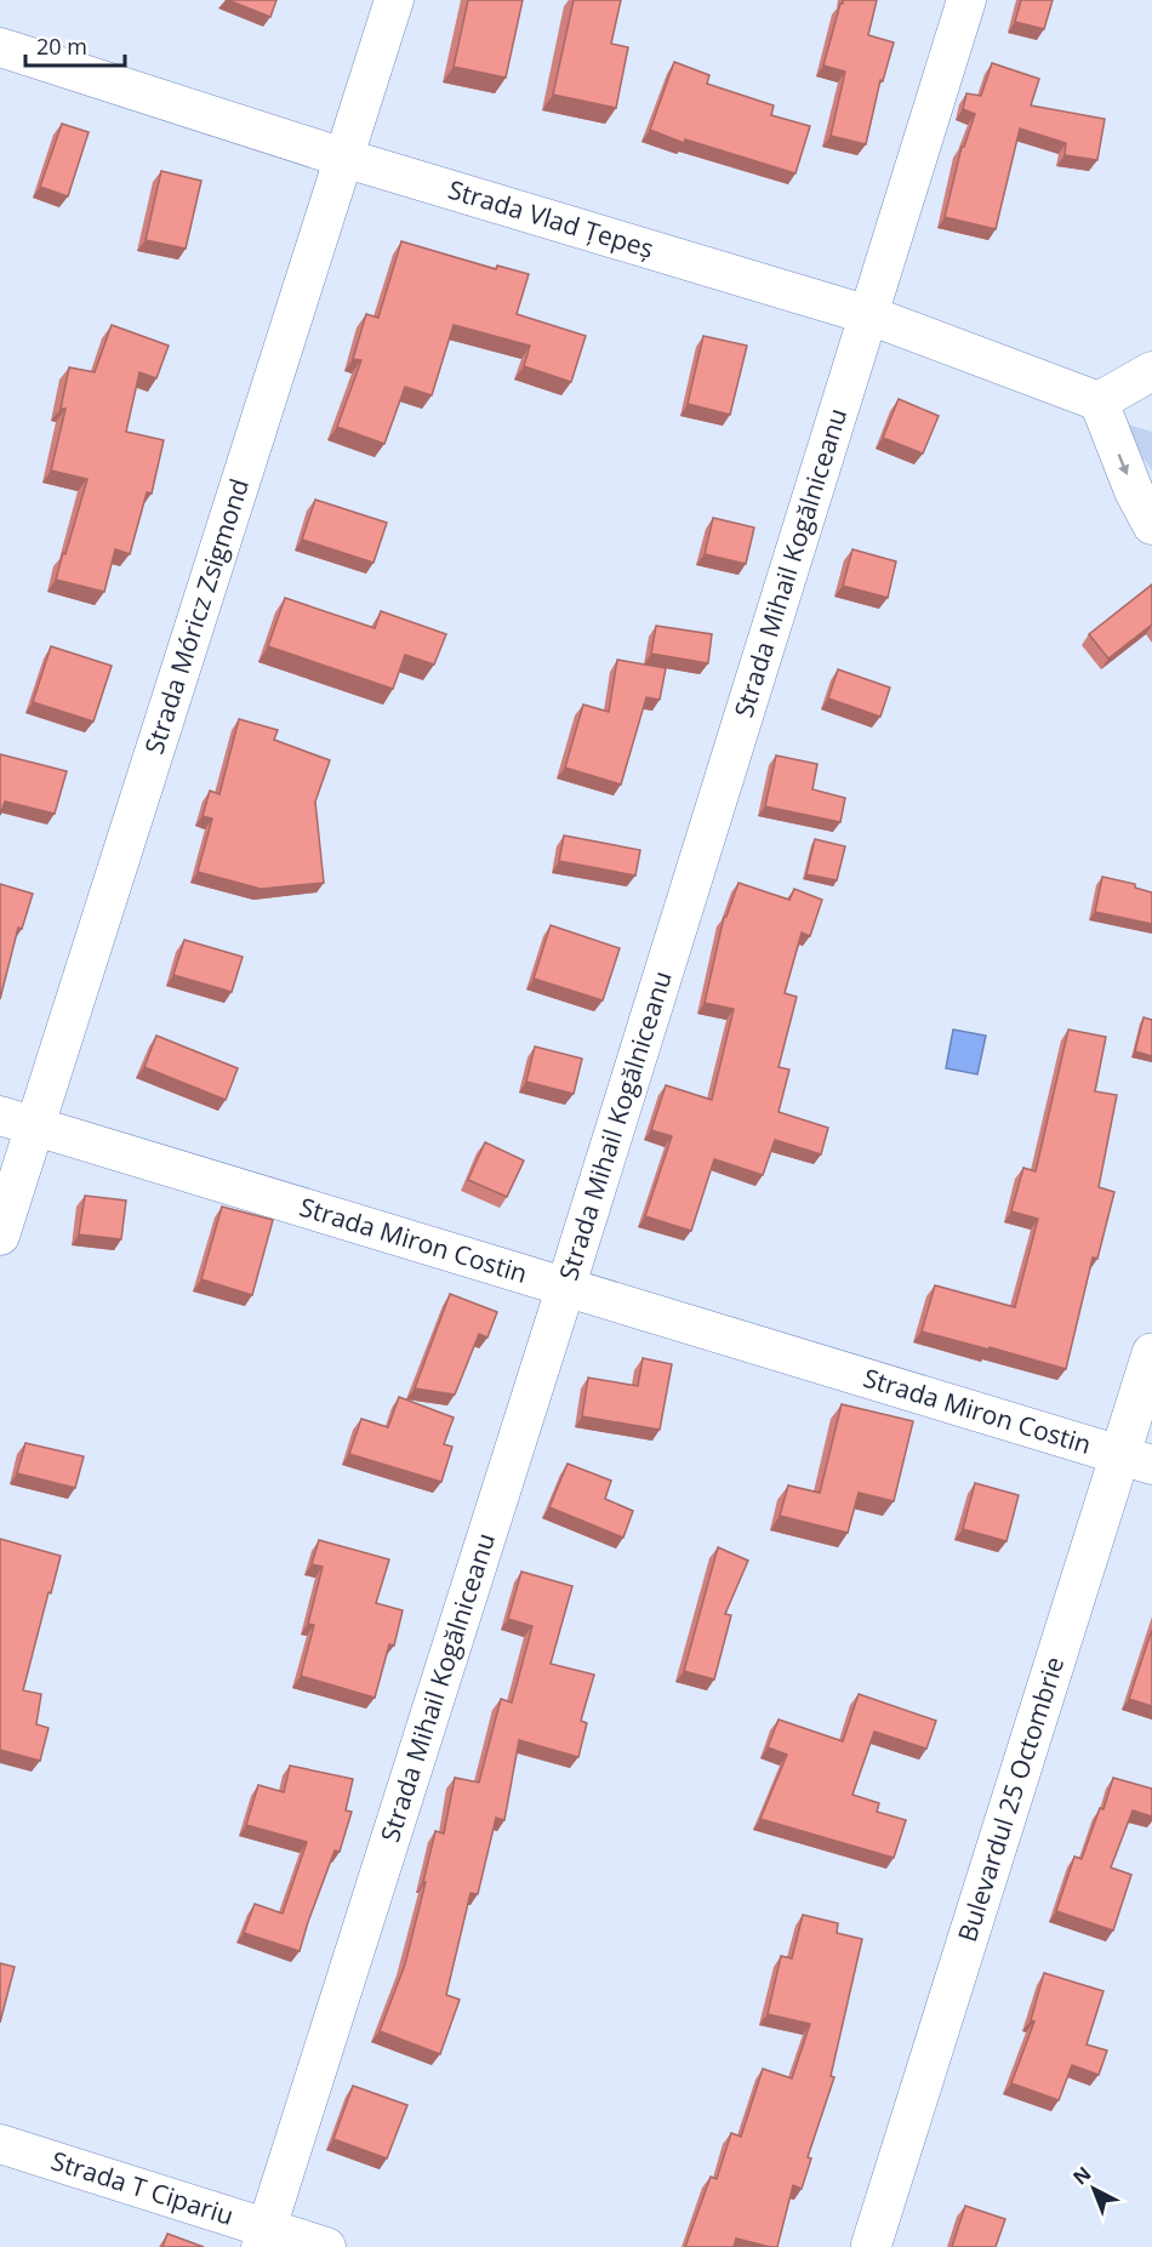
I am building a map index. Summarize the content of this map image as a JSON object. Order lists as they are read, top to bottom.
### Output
{
  "streets": {
    "main road": ["Bulevardul 25 Octombrie"],
    "street": [
      "Strada Vlad Țepeș",
      "Strada Mihail Kogălniceanu",
      "Strada Móricz Zsigmond",
      "Strada Miron Costin",
      "Strada T Cipariu"
    ]
  },
  "crossings": [
    ["Strada Vlad Țepeș", "Strada Mihail Kogălniceanu"],
    ["Strada Vlad Țepeș", "Strada Móricz Zsigmond"],
    ["Strada Mihail Kogălniceanu", "Strada Miron Costin"],
    ["Strada Mihail Kogălniceanu", "Strada T Cipariu"],
    ["Strada Móricz Zsigmond", "Strada Miron Costin"],
    ["Strada Miron Costin", "Bulevardul 25 Octombrie"]
  ],
  "scale_bar": "20 m",
  "north": "top left"
}
